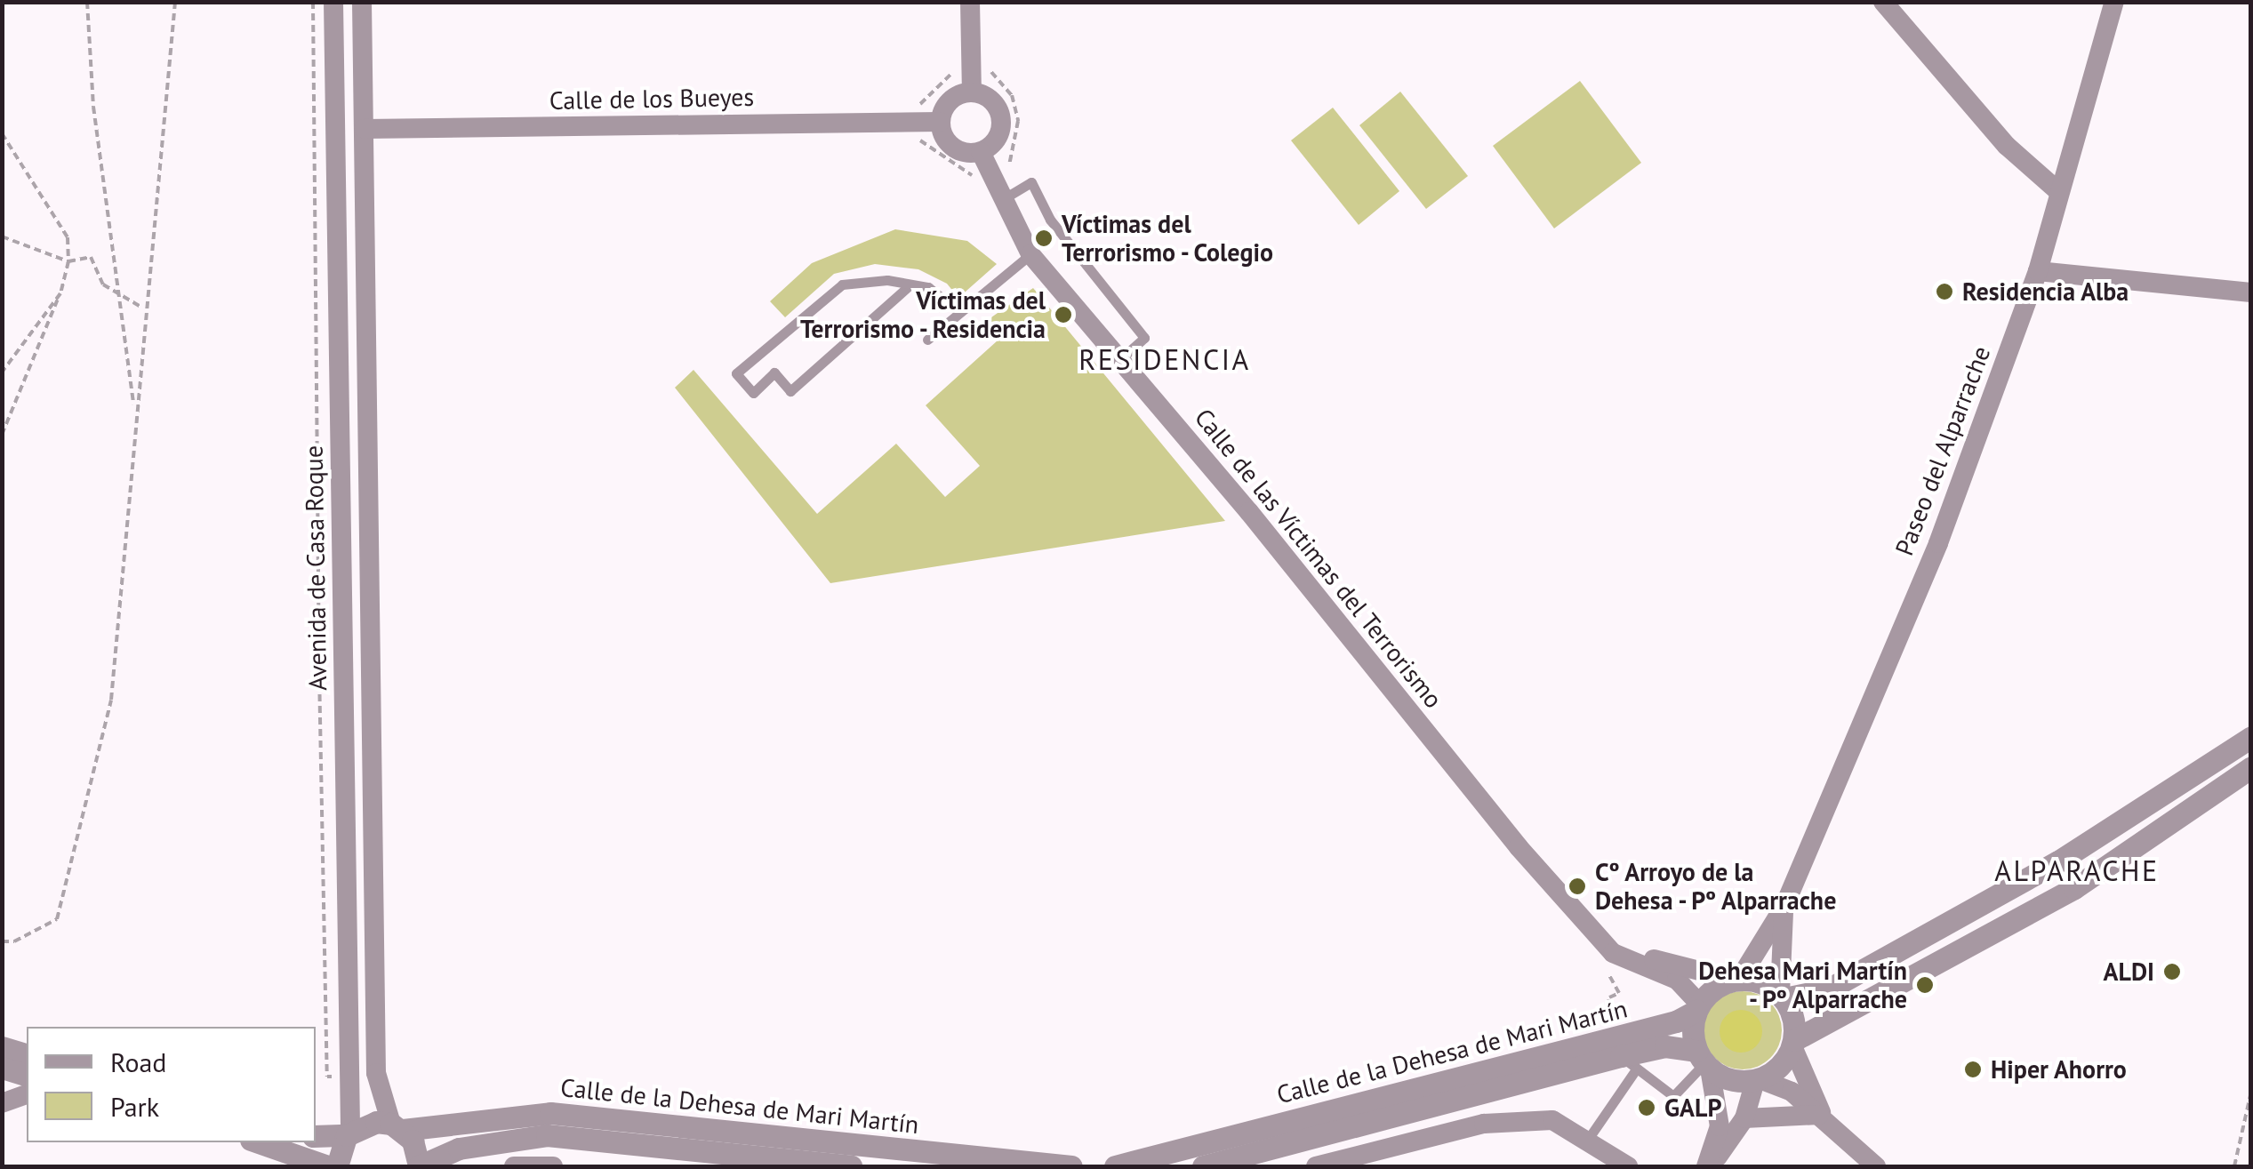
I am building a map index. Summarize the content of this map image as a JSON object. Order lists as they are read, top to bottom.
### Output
{
  "streets": {
    "street": [
      "Calle de los Bueyes",
      "Paseo del Alparrache",
      "Calle de las Víctimas del Terrorismo",
      "Avenida de Casa Roque",
      "Calle de la Dehesa de Mari Martín"
    ]
  },
  "crossings": [
    ["Calle de los Bueyes", "Calle de las Víctimas del Terrorismo"],
    ["Paseo del Alparrache", "Calle de las Víctimas del Terrorismo"],
    ["Paseo del Alparrache", "Calle de la Dehesa de Mari Martín"],
    ["Calle de las Víctimas del Terrorismo", "Calle de la Dehesa de Mari Martín"],
    ["Avenida de Casa Roque", "Calle de la Dehesa de Mari Martín"]
  ],
  "districts": ["RESIDENCIA", "ALPARACHE"],
  "places": [
    "Víctimas del Terrorismo - Colegio",
    "Residencia Alba",
    "Víctimas del Terrorismo - Residencia",
    "Cº Arroyo de la Dehesa - Pº Alparrache",
    "ALDI",
    "Dehesa Mari Martín - Pº Alparrache",
    "Hiper Ahorro",
    "GALP"
  ],
  "legend": ["Road", "Park"]
}
